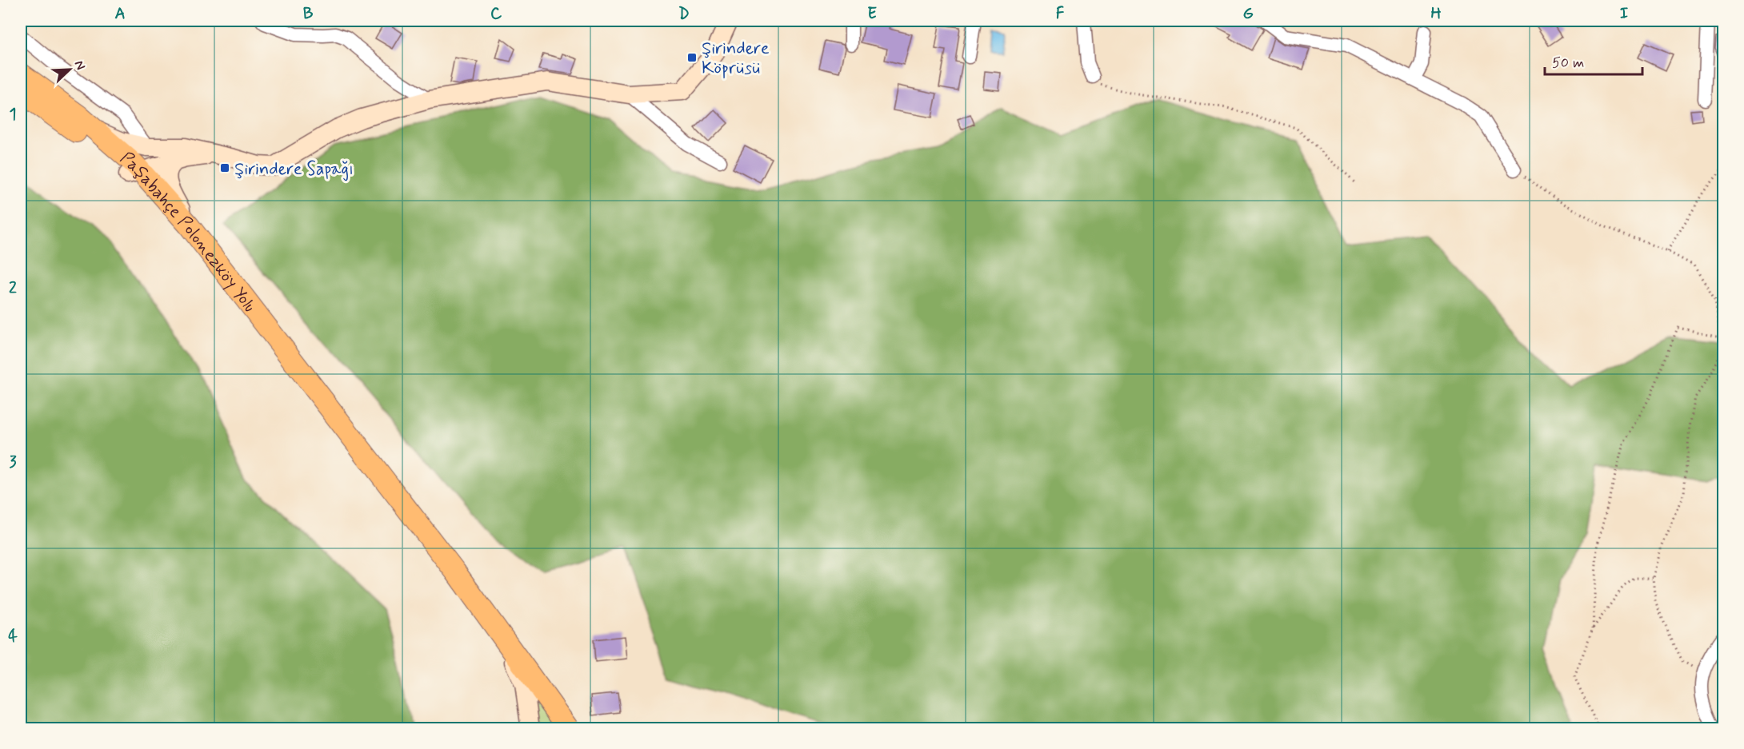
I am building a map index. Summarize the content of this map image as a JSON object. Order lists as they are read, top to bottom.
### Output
{
  "streets": {
    "main road": ["Paşabahçe Polonezköy Yolu"]
  },
  "places": {
    "transit": ["Şirindere Köprüsü", "Şirindere Sapağı"]
  },
  "scale_bar": "50 m",
  "north": "top right",
  "grid": {
    "columns": [
      "A",
      "B",
      "C",
      "D",
      "E",
      "F",
      "G",
      "H",
      "I"
    ],
    "rows": [
      "1",
      "2",
      "3",
      "4"
    ]
  }
}
